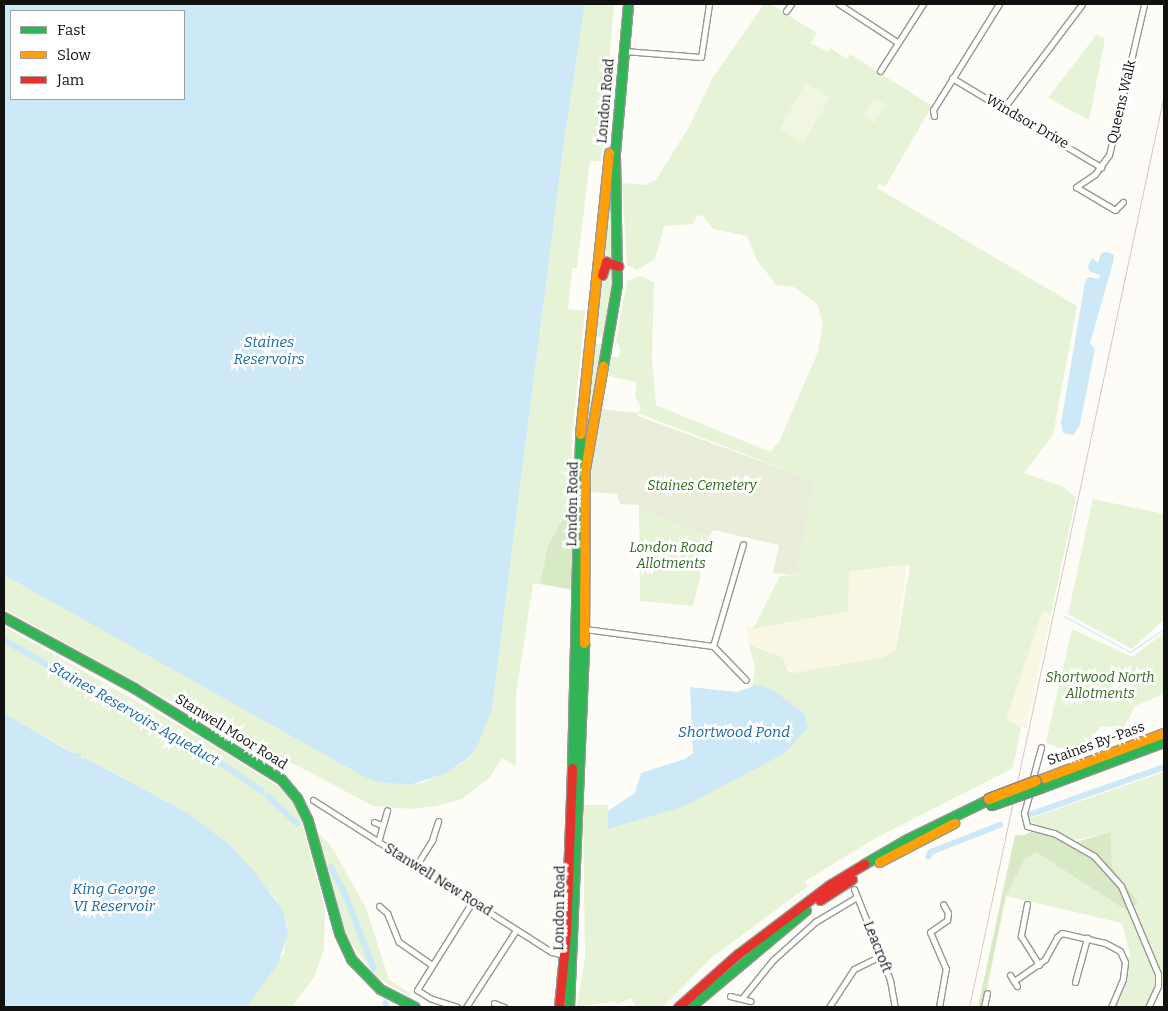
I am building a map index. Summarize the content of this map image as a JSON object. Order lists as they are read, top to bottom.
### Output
{
  "streets": {
    "main road": ["London Road", "Stanwell Moor Road", "Staines By-Pass"],
    "street": [
      "Queens Walk",
      "Windsor Drive",
      "Stanwell New Road",
      "Leacroft"
    ]
  },
  "crossings": [
    ["Queens Walk", "Windsor Drive"]
  ],
  "water": [
    "Staines Reservoirs",
    "Staines Reservoirs Aqueduct",
    "Shortwood Pond",
    "King George VI Reservoir"
  ],
  "parks": ["Staines Cemetery", "London Road Allotments", "Shortwood North Allotments"],
  "legend": ["Fast", "Slow", "Jam"]
}
